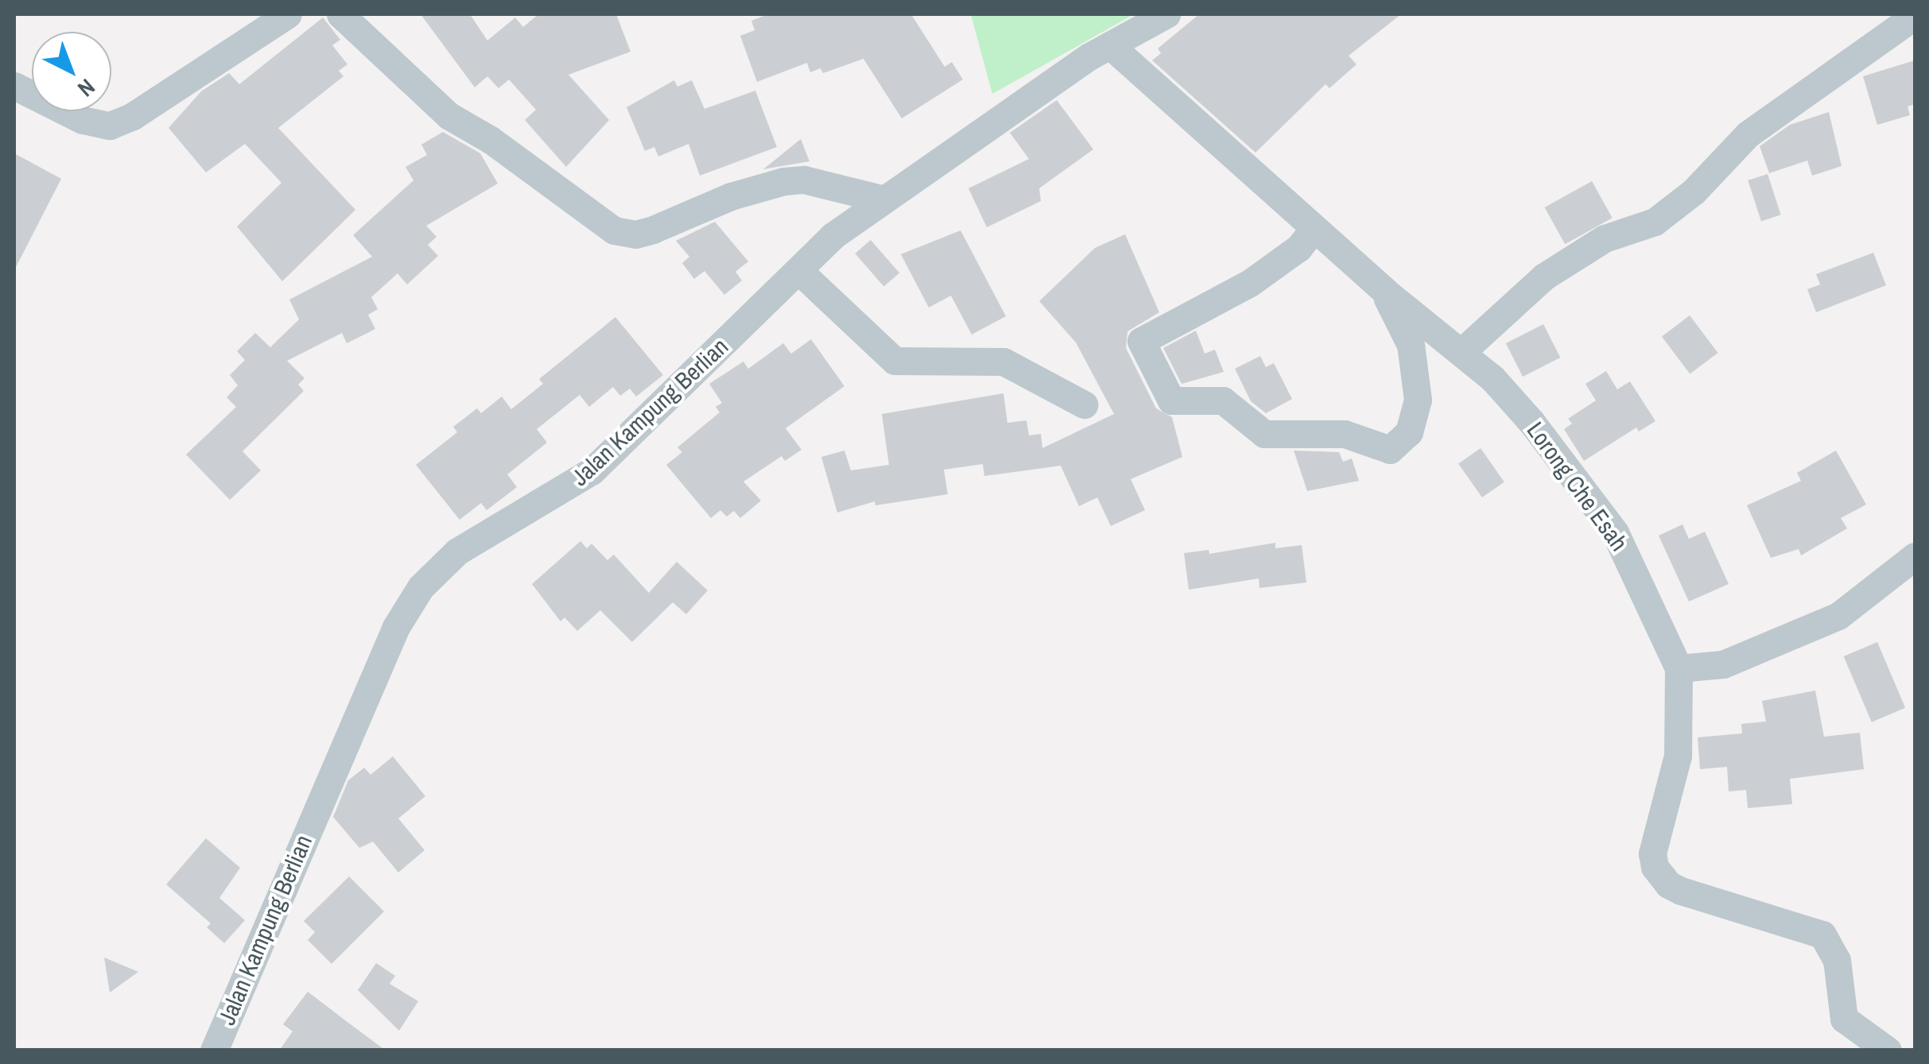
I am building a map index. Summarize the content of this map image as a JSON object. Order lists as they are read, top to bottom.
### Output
{
  "streets": {
    "street": ["Jalan Kampung Berlian", "Lorong Che Esah"]
  },
  "crossings": [
    ["Jalan Kampung Berlian", "Lorong Che Esah"]
  ],
  "north": "bottom right"
}
